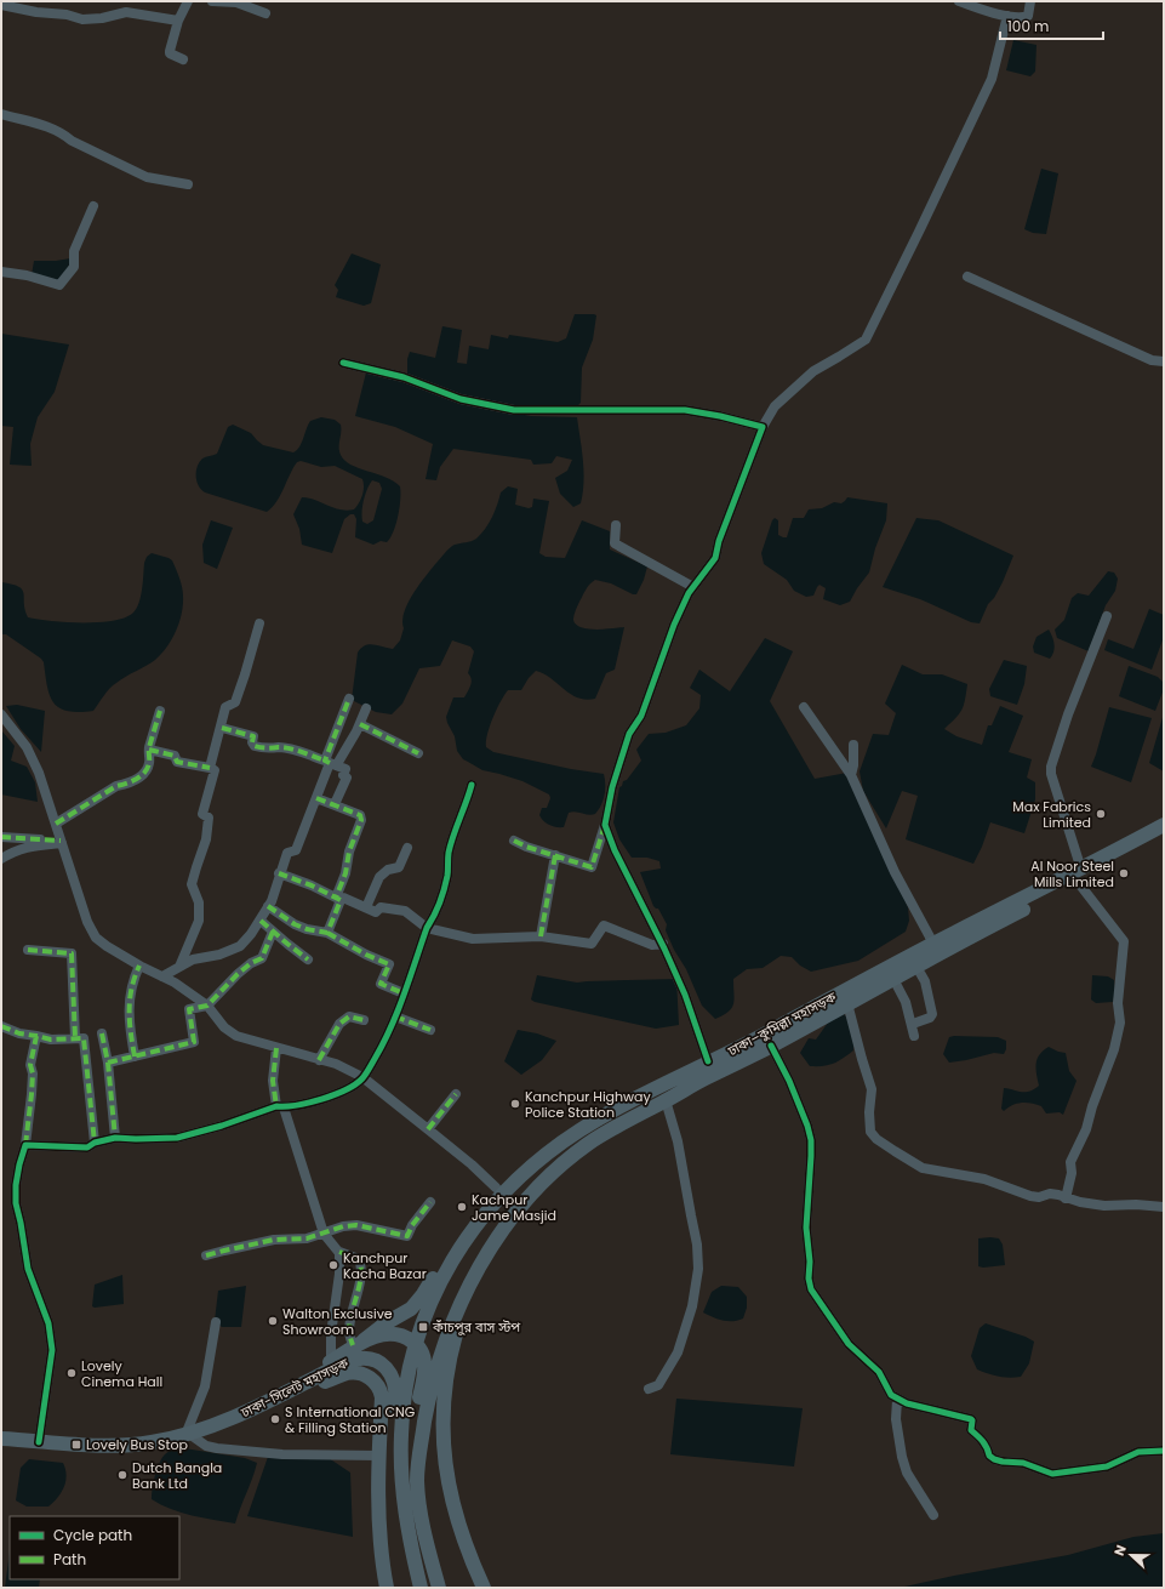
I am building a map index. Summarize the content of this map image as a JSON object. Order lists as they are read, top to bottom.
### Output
{
  "streets": {
    "highway": ["ঢাকা–কুমিল্লা মহাসড়ক", "ঢাকা-সিলেট মহাসড়ক"]
  },
  "crossings": [
    ["ঢাকা–কুমিল্লা মহাসড়ক", "ঢাকা-সিলেট মহাসড়ক"]
  ],
  "places": {
    "other": [
      "Max Fabrics Limited",
      "Al Noor Steel Mills Limited",
      "Kanchpur Highway Police Station",
      "Kachpur Jame Masjid",
      "Kanchpur Kacha Bazar",
      "Walton Exclusive Showroom",
      "Lovely Cinema Hall",
      "S International CNG & Filling Station",
      "Dutch Bangla Bank Ltd"
    ],
    "transit": ["কাঁচপুর বাস স্টপ", "Lovely Bus Stop"]
  },
  "legend": ["Cycle path", "Path"],
  "scale_bar": "100 m",
  "north": "left"
}
